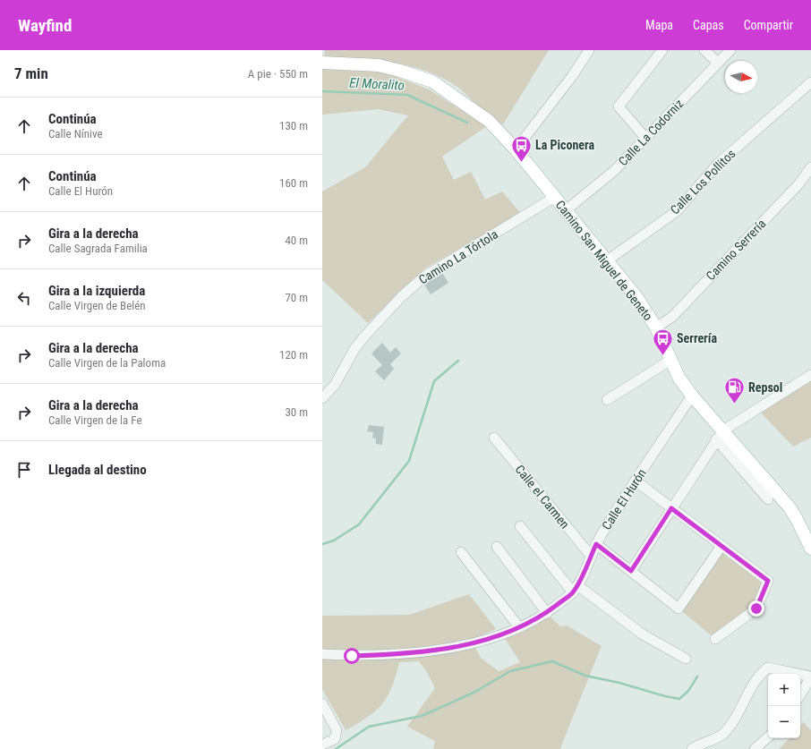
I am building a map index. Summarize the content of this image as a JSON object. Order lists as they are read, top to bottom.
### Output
{
  "streets": {
    "main road": ["Camino San Miguel de Geneto"],
    "street": [
      "Calle La Codorniz",
      "Calle Los Pollitos",
      "Camino Serrería",
      "Camino La Tórtola",
      "Calle el Carmen",
      "Calle El Hurón"
    ]
  },
  "crossings": [
    ["Calle La Codorniz", "Camino San Miguel de Geneto"],
    ["Calle Los Pollitos", "Camino San Miguel de Geneto"],
    ["Camino Serrería", "Camino San Miguel de Geneto"],
    ["Camino La Tórtola", "Camino San Miguel de Geneto"],
    ["Camino San Miguel de Geneto", "Calle El Hurón"],
    ["Calle el Carmen", "Calle El Hurón"]
  ],
  "water": ["El Moralito"],
  "places": {
    "bus stop": ["La Piconera", "Serrería"],
    "fuel station": ["Repsol"]
  },
  "north": "right",
  "page": {
    "header": "Wayfind",
    "nav": ["Mapa", "Capas", "Compartir"],
    "heading": ["7 min", "A pie · 550 m"],
    "list": [
      ["Continúa", "Calle Nínive", "130 m"],
      ["Continúa", "Calle El Hurón", "160 m"],
      ["Gira a la derecha", "Calle Sagrada Familia", "40 m"],
      ["Gira a la izquierda", "Calle Virgen de Belén", "70 m"],
      ["Gira a la derecha", "Calle Virgen de la Paloma", "120 m"],
      ["Gira a la derecha", "Calle Virgen de la Fe", "30 m"],
      "Llegada al destino"
    ],
    "map_buttons": ["+", "−"]
  }
}
